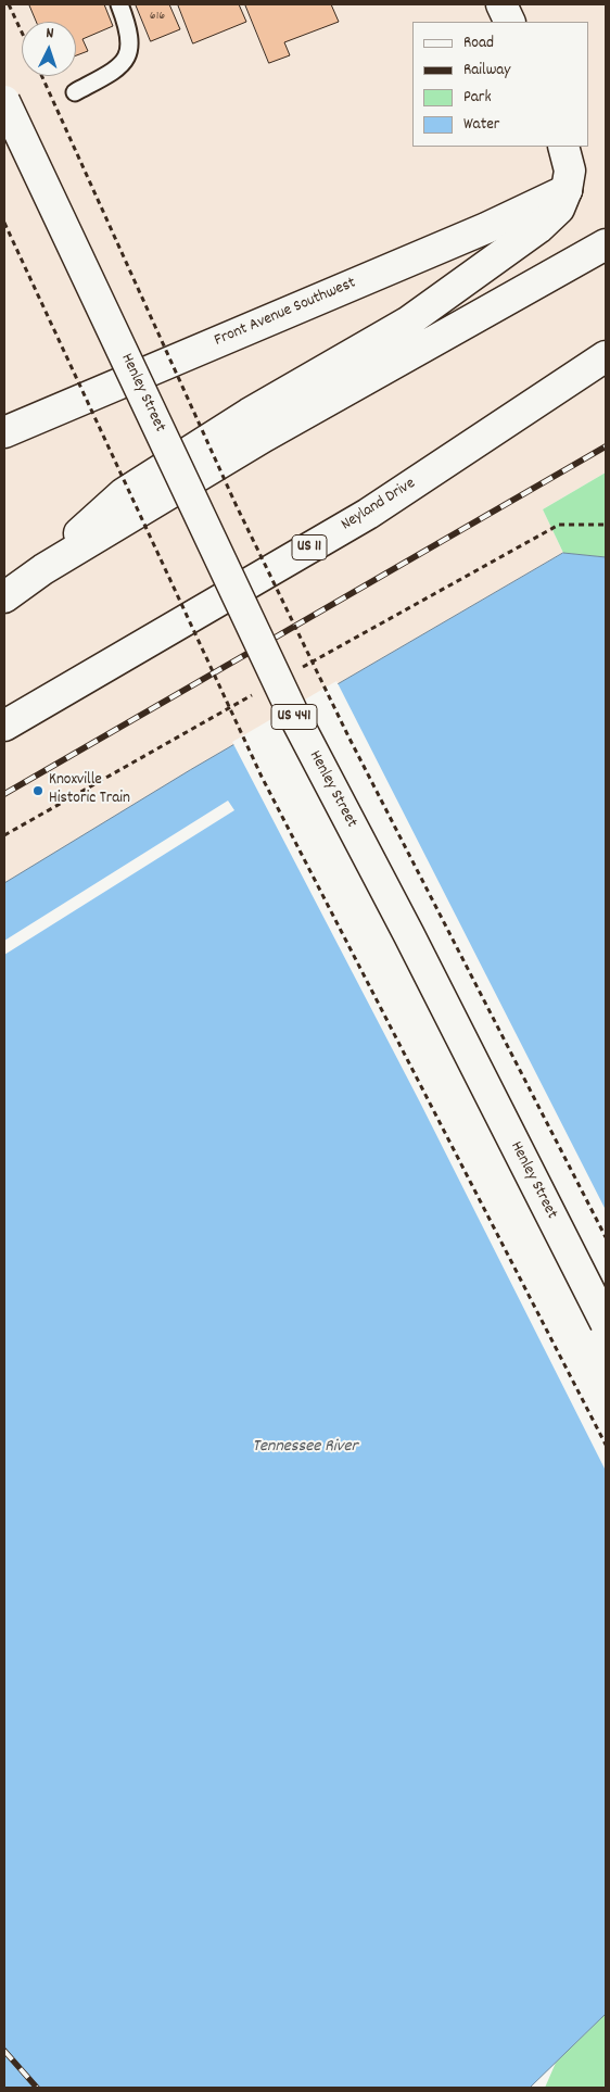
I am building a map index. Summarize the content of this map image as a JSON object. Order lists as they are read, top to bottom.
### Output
{
  "streets": {
    "main road": [
      "Front Avenue Southwest",
      "Henley Street",
      "Neyland Drive",
      "US 11",
      "US 441"
    ]
  },
  "water": ["Tennessee River"],
  "places": ["Knoxville Historic Train"],
  "house_numbers": ["616"],
  "legend": [
    "Road",
    "Railway",
    "Park",
    "Water"
  ],
  "north": "top"
}
